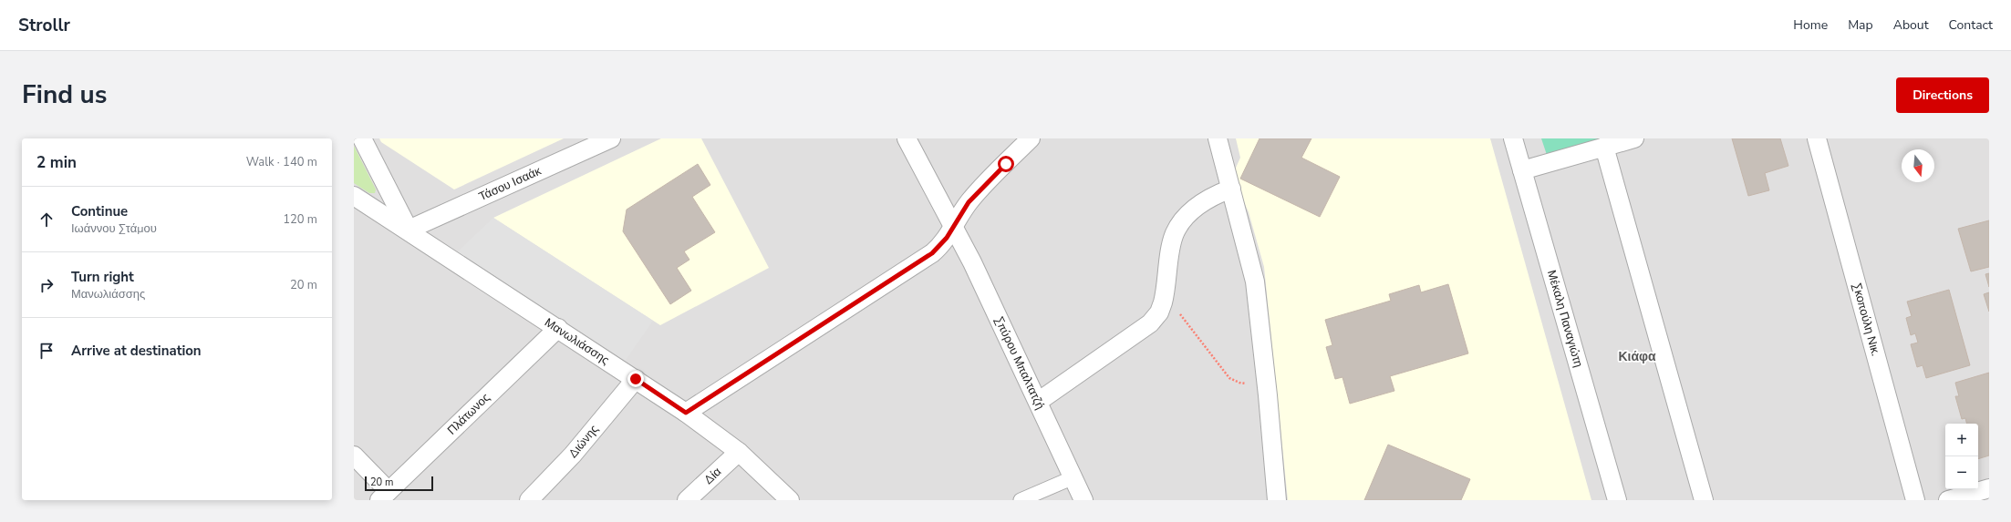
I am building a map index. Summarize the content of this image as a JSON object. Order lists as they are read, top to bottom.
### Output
{
  "streets": {
    "street": [
      "Τάσου Ισαάκ",
      "Σκοπούλη Νικ.",
      "Μέκαλη Παναγιώτη",
      "Μανωλιάσσης",
      "Σπύρου Μπαλτατζή",
      "Πλάτωνος",
      "Διώνης",
      "Δία"
    ]
  },
  "crossings": [
    ["Τάσου Ισαάκ", "Μανωλιάσσης"],
    ["Μανωλιάσσης", "Πλάτωνος"],
    ["Μανωλιάσσης", "Διώνης"],
    ["Μανωλιάσσης", "Δία"]
  ],
  "districts": ["Κιάφα"],
  "scale_bar": "20 m",
  "north": "bottom",
  "page": {
    "header": "Strollr",
    "nav": [
      "Home",
      "Map",
      "About",
      "Contact"
    ],
    "title": "Find us",
    "buttons": "Directions",
    "heading": ["2 min", "Walk · 140 m"],
    "list": [
      ["Continue", "Ιωάννου Στάμου", "120 m"],
      ["Turn right", "Μανωλιάσσης", "20 m"],
      "Arrive at destination"
    ],
    "map_buttons": ["+", "−"],
    "scale": "20 m"
  }
}
